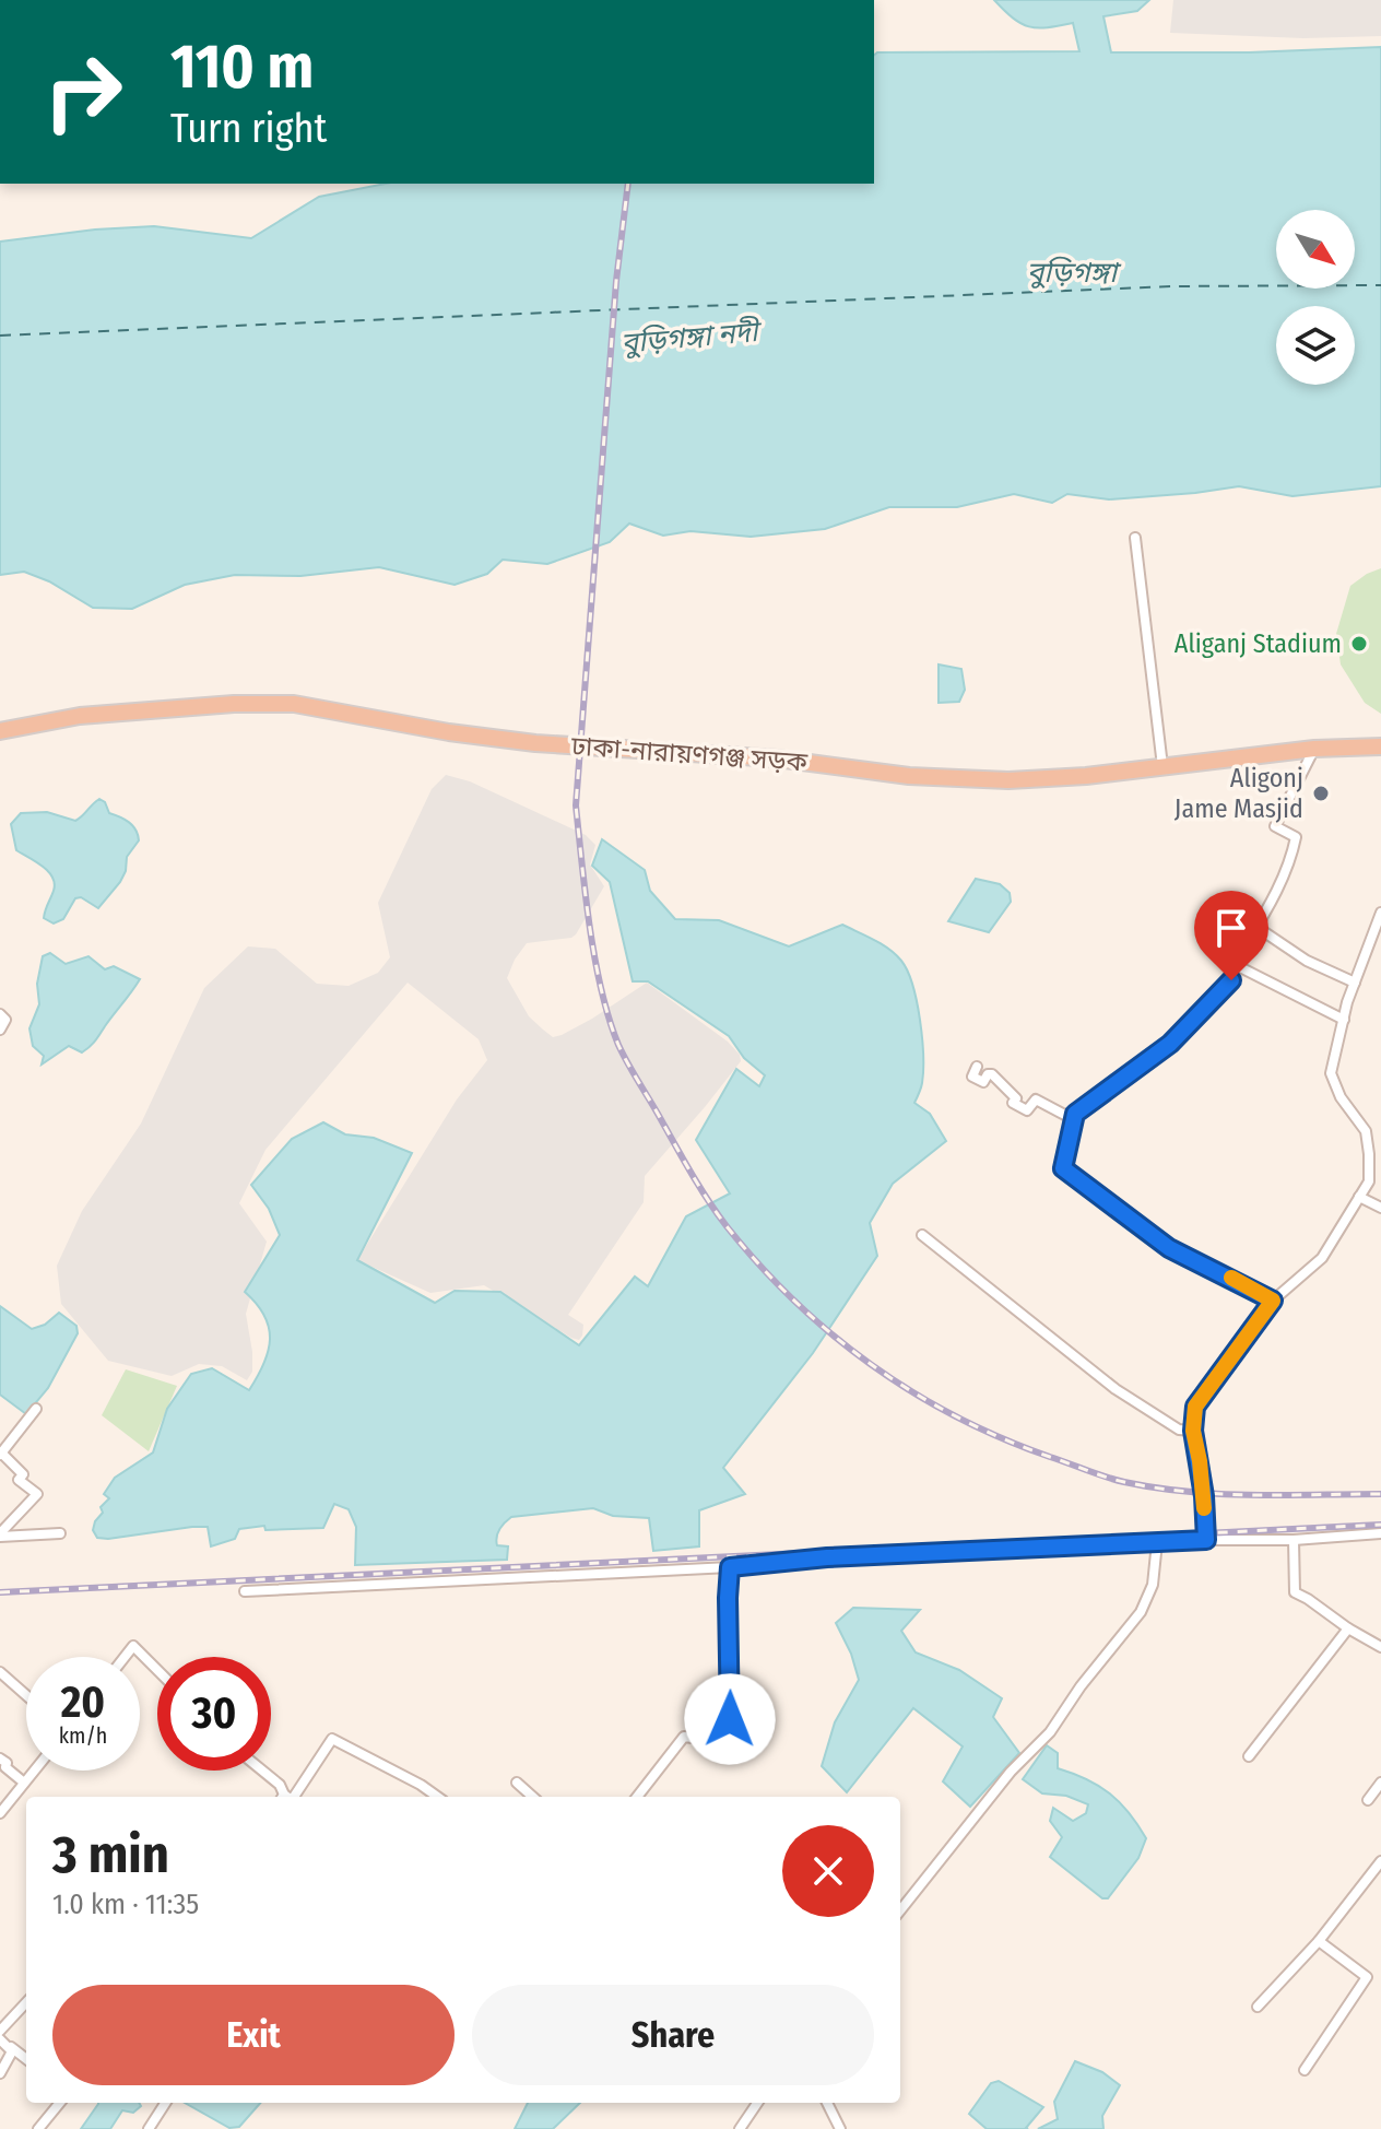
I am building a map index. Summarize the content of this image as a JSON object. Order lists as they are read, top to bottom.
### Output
{
  "streets": {
    "highway": ["ঢাকা-নারায়ণগঞ্জ সড়ক"]
  },
  "water": ["বুড়িগঙ্গা", "বুড়িগঙ্গা নদী"],
  "places": ["Aliganj Stadium", "Aligonj Jame Masjid"],
  "north": "bottom right",
  "page": {
    "turn": ["110 m", "Turn right"],
    "speed": "20 km/h",
    "limit": "30",
    "heading": ["3 min", "1.0 km · 11:35"],
    "buttons": ["Exit", "Share"]
  }
}
